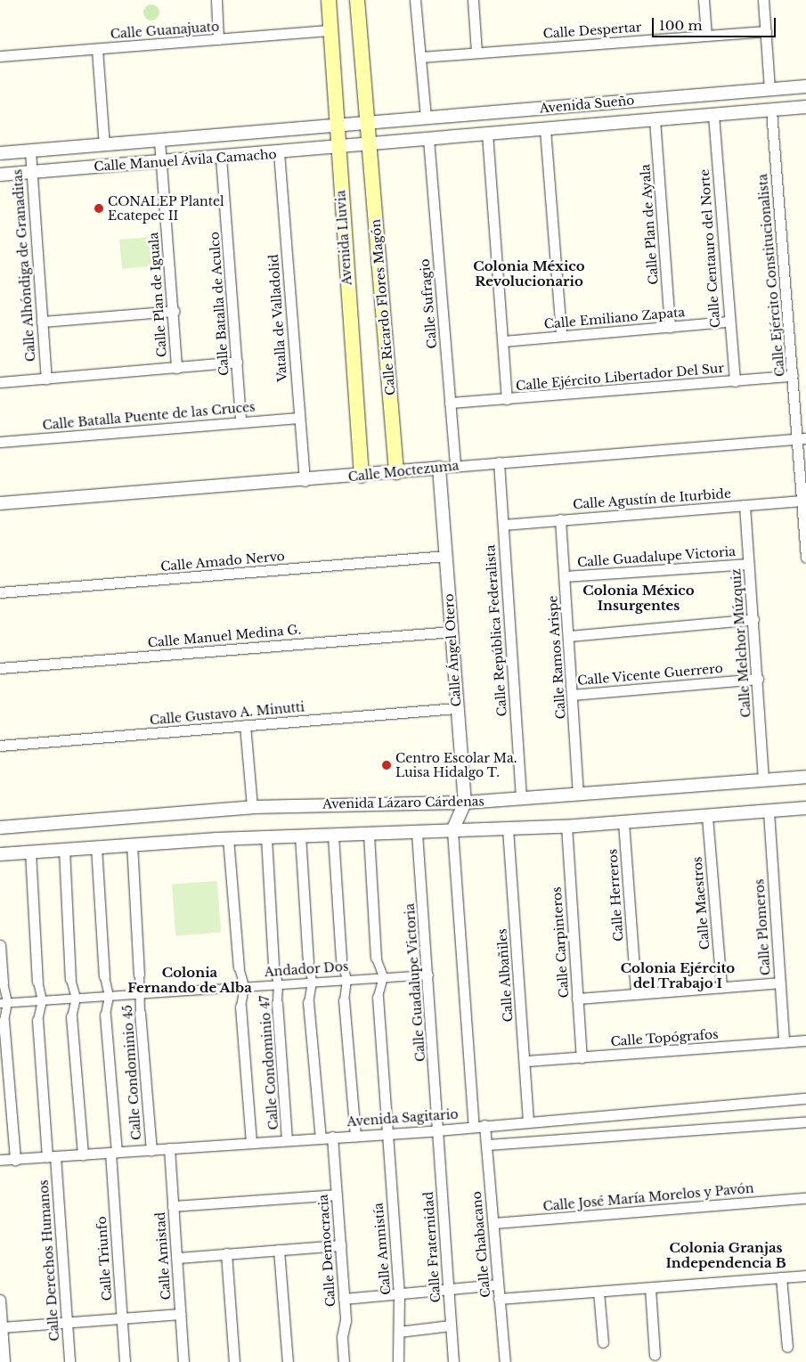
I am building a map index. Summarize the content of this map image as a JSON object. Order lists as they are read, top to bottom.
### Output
{
  "streets": {
    "main road": ["Avenida Lluvia", "Calle Ricardo Flores Magón"],
    "street": [
      "Calle Guanajuato",
      "Calle Despertar",
      "Avenida Sueño",
      "Calle Manuel Ávila Camacho",
      "Calle Plan de Ayala",
      "Calle Centauro del Norte",
      "Calle Alhóndiga de Granaditas",
      "Calle Ejército Constitucionalista",
      "Calle Plan de Iguala",
      "Calle Batalla de Aculco",
      "Calle Sufragio",
      "Vatalla de Valladolid",
      "Calle Emiliano Zapata",
      "Calle Ejército Libertador Del Sur",
      "Calle Batalla Puente de las Cruces",
      "Calle Moctezuma",
      "Calle Agustín de Iturbide",
      "Calle Guadalupe Victoria",
      "Calle Amado Nervo",
      "Calle República Federalista",
      "Calle Manuel Medina G.",
      "Calle Melchor Múzquiz",
      "Calle Ángel Otero",
      "Calle Ramos Arispe",
      "Calle Vicente Guerrero",
      "Calle Gustavo A. Minutti",
      "Avenida Lázaro Cárdenas",
      "Calle Herreros",
      "Calle Maestros",
      "Calle Plomeros",
      "Calle Carpinteros",
      "Andador Dos",
      "Calle Albañiles",
      "Calle Topógrafos",
      "Calle Condominio 47",
      "Calle Condominio 45",
      "Avenida Sagitario",
      "Calle José María Morelos y Pavón",
      "Calle Chabacano",
      "Calle Fraternidad",
      "Calle Amnistía",
      "Calle Democracia",
      "Calle Amistad",
      "Calle Triunfo",
      "Calle Derechos Humanos"
    ]
  },
  "crossings": [
    ["Calle Guanajuato", "Avenida Lluvia"],
    ["Avenida Sueño", "Calle Manuel Ávila Camacho"],
    ["Avenida Sueño", "Calle Plan de Ayala"],
    ["Avenida Sueño", "Calle Centauro del Norte"],
    ["Avenida Sueño", "Calle Ejército Constitucionalista"],
    ["Avenida Sueño", "Calle Sufragio"],
    ["Avenida Sueño", "Calle Ricardo Flores Magón"],
    ["Calle Manuel Ávila Camacho", "Avenida Lluvia"],
    ["Calle Manuel Ávila Camacho", "Calle Alhóndiga de Granaditas"],
    ["Calle Manuel Ávila Camacho", "Calle Plan de Iguala"],
    ["Calle Manuel Ávila Camacho", "Calle Batalla de Aculco"],
    ["Calle Manuel Ávila Camacho", "Calle Ricardo Flores Magón"],
    ["Calle Manuel Ávila Camacho", "Vatalla de Valladolid"],
    ["Calle Plan de Ayala", "Calle Emiliano Zapata"],
    ["Avenida Lluvia", "Calle Moctezuma"],
    ["Calle Centauro del Norte", "Calle Emiliano Zapata"],
    ["Calle Centauro del Norte", "Calle Ejército Libertador Del Sur"],
    ["Calle Ejército Constitucionalista", "Calle Ejército Libertador Del Sur"],
    ["Calle Ejército Constitucionalista", "Calle Moctezuma"],
    ["Calle Ejército Constitucionalista", "Calle Agustín de Iturbide"],
    ["Calle Batalla de Aculco", "Calle Batalla Puente de las Cruces"],
    ["Calle Sufragio", "Calle Ejército Libertador Del Sur"],
    ["Calle Sufragio", "Calle Moctezuma"],
    ["Calle Ricardo Flores Magón", "Calle Moctezuma"],
    ["Vatalla de Valladolid", "Calle Batalla Puente de las Cruces"],
    ["Vatalla de Valladolid", "Calle Moctezuma"],
    ["Calle Moctezuma", "Calle República Federalista"],
    ["Calle Moctezuma", "Calle Ángel Otero"],
    ["Calle Agustín de Iturbide", "Calle República Federalista"],
    ["Calle Agustín de Iturbide", "Calle Melchor Múzquiz"],
    ["Calle Agustín de Iturbide", "Calle Ramos Arispe"],
    ["Calle Guadalupe Victoria", "Calle Melchor Múzquiz"],
    ["Calle Guadalupe Victoria", "Calle Ramos Arispe"],
    ["Calle Guadalupe Victoria", "Andador Dos"],
    ["Calle Guadalupe Victoria", "Avenida Sagitario"],
    ["Calle Guadalupe Victoria", "Calle Fraternidad"],
    ["Calle Amado Nervo", "Calle Ángel Otero"],
    ["Calle República Federalista", "Avenida Lázaro Cárdenas"],
    ["Calle Manuel Medina G.", "Calle Ángel Otero"],
    ["Calle Melchor Múzquiz", "Calle Vicente Guerrero"],
    ["Calle Melchor Múzquiz", "Avenida Lázaro Cárdenas"],
    ["Calle Ángel Otero", "Calle Gustavo A. Minutti"],
    ["Calle Ángel Otero", "Avenida Lázaro Cárdenas"],
    ["Calle Ramos Arispe", "Calle Vicente Guerrero"],
    ["Calle Ramos Arispe", "Avenida Lázaro Cárdenas"],
    ["Calle Plomeros", "Calle Topógrafos"],
    ["Calle Carpinteros", "Calle Topógrafos"],
    ["Andador Dos", "Calle Condominio 47"],
    ["Andador Dos", "Calle Condominio 45"],
    ["Calle Albañiles", "Calle Topógrafos"],
    ["Calle Albañiles", "Avenida Sagitario"],
    ["Calle Condominio 47", "Avenida Sagitario"],
    ["Calle Condominio 45", "Avenida Sagitario"],
    ["Avenida Sagitario", "Calle Chabacano"],
    ["Avenida Sagitario", "Calle Fraternidad"],
    ["Avenida Sagitario", "Calle Amnistía"],
    ["Avenida Sagitario", "Calle Democracia"],
    ["Avenida Sagitario", "Calle Amistad"],
    ["Avenida Sagitario", "Calle Triunfo"],
    ["Avenida Sagitario", "Calle Derechos Humanos"],
    ["Calle José María Morelos y Pavón", "Calle Chabacano"]
  ],
  "districts": [
    "Colonia México Revolucionario",
    "Colonia México Insurgentes",
    "Colonia Ejército del Trabajo I",
    "Colonia Fernando de Alba",
    "Colonia Granjas Independencia B"
  ],
  "places": ["CONALEP Plantel Ecatepec II", "Centro Escolar Ma. Luisa Hidalgo T."],
  "scale_bar": "100 m"
}
